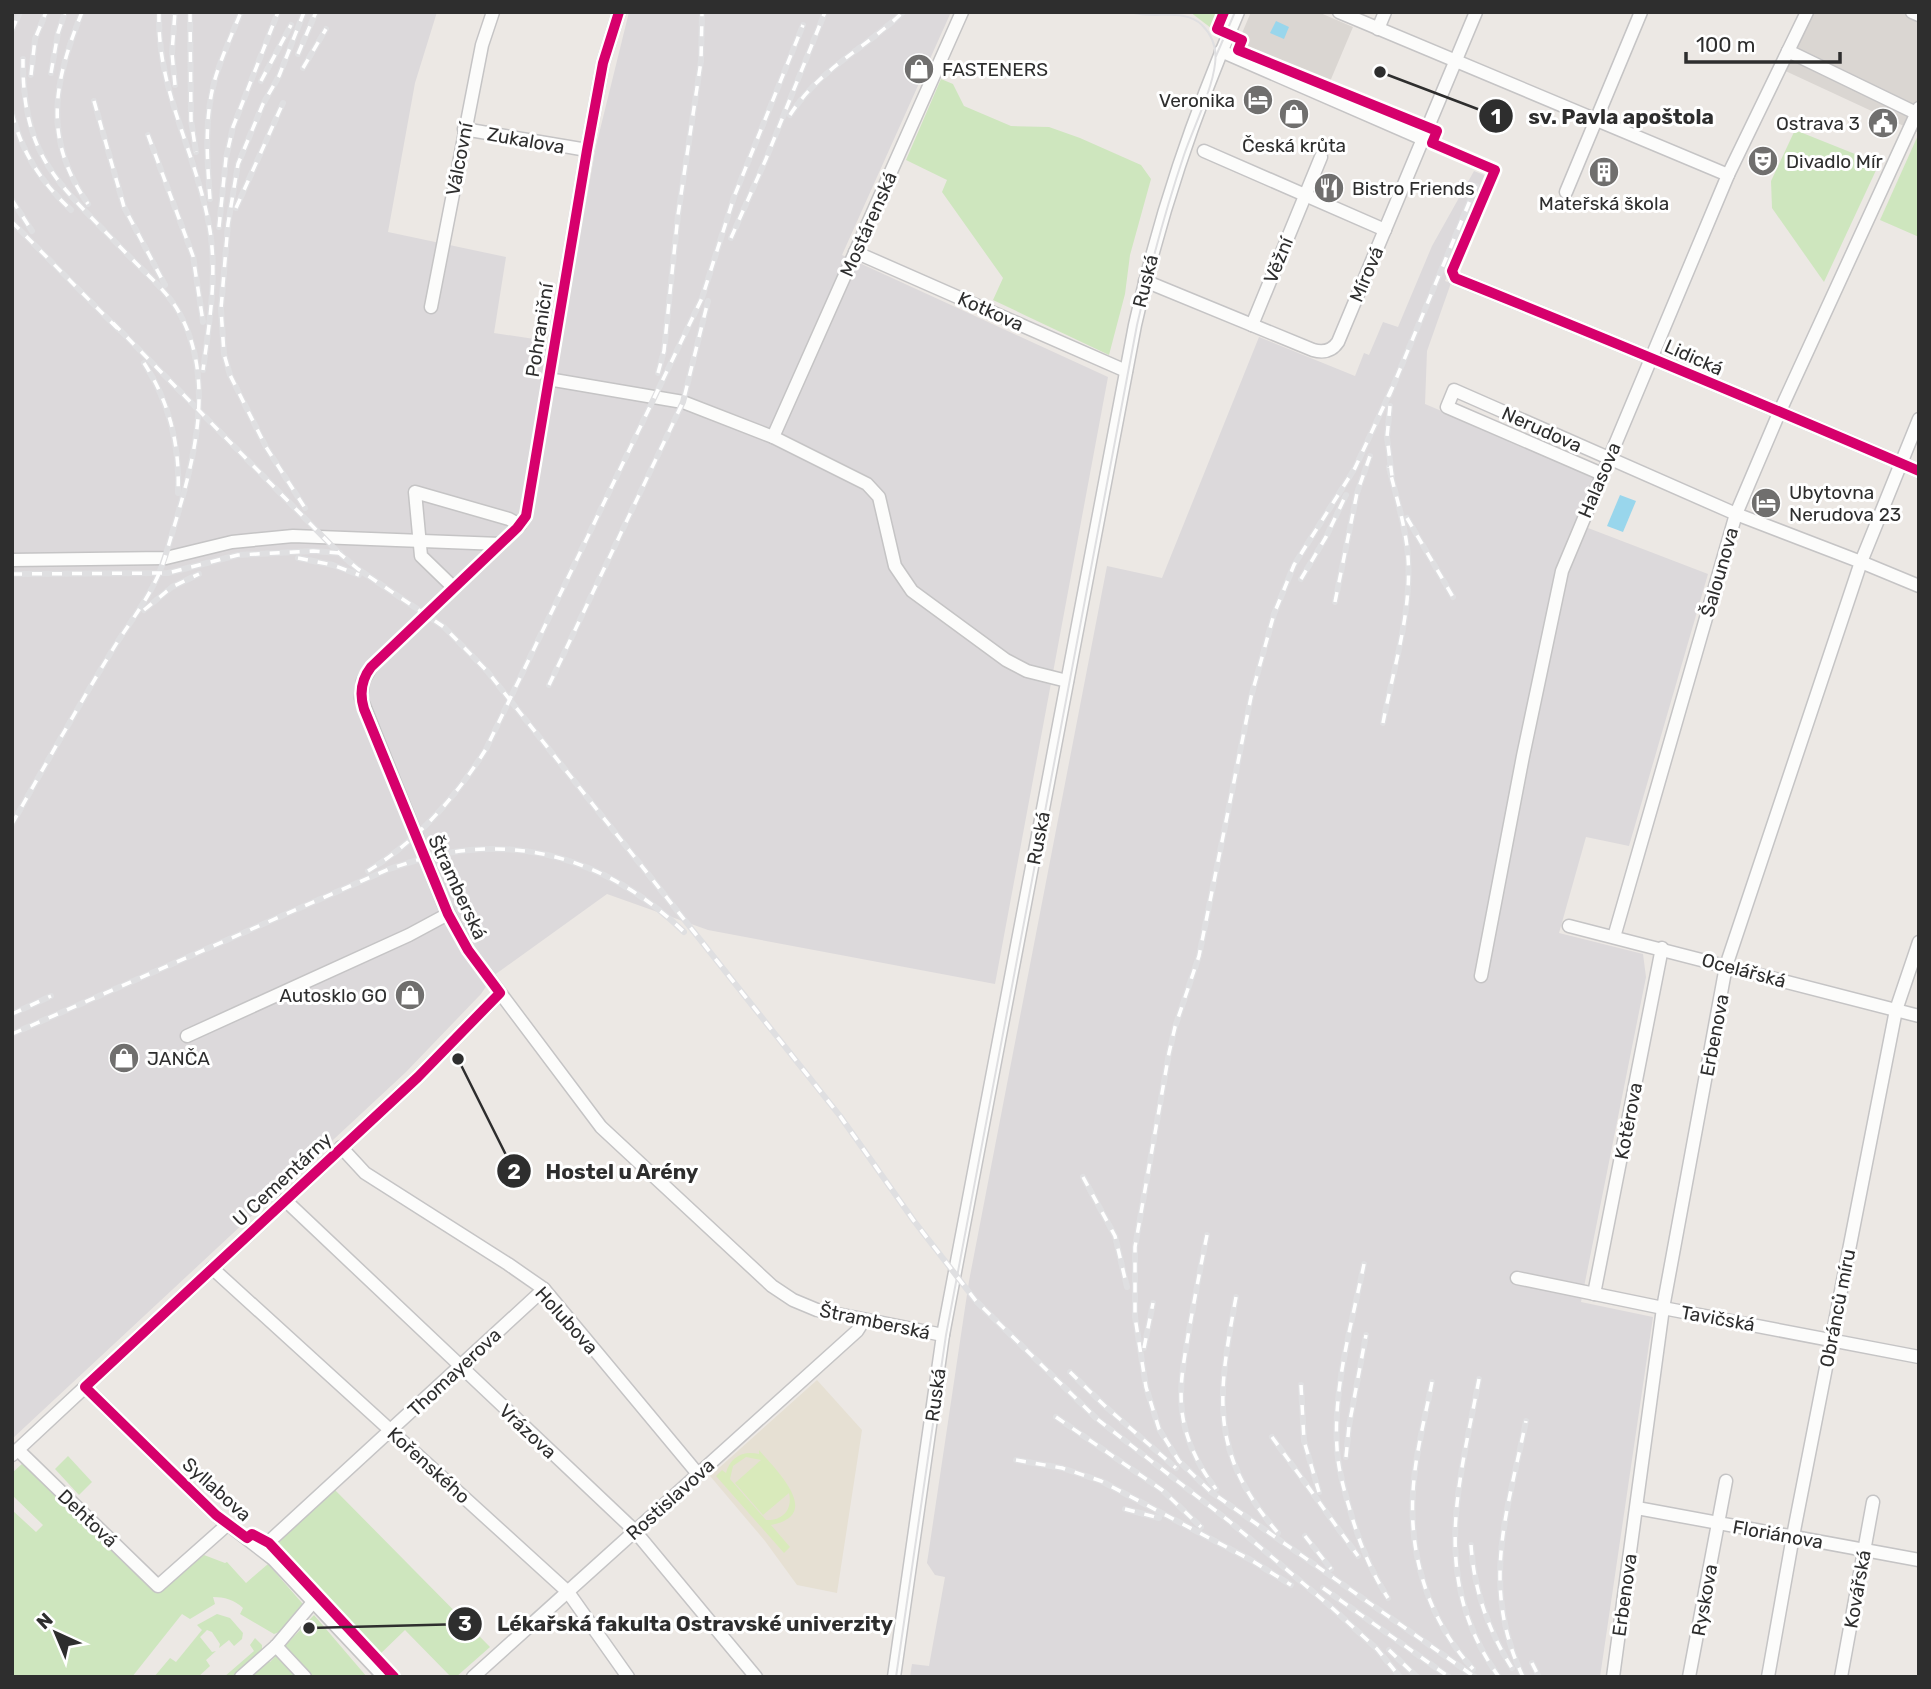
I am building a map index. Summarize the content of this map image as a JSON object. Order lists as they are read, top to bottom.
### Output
{
  "streets": {
    "street": [
      "Zukalova",
      "Válcovní",
      "Mostárenská",
      "Věžní",
      "Mírová",
      "Ruská",
      "Kotkova",
      "Pohraniční",
      "Lidická",
      "Nerudova",
      "Halasova",
      "Šalounova",
      "Štramberská",
      "Ocelářská",
      "Erbenova",
      "Kotěrova",
      "U Cementárny",
      "Obránců míru",
      "Tavičská",
      "Holubova",
      "Thomayerova",
      "Vrázova",
      "Kořenského",
      "Syllabova",
      "Rostislavova",
      "Dehtová",
      "Floriánova",
      "Kovářská",
      "Ryskova"
    ]
  },
  "crossings": [
    ["Zukalova", "Válcovní"],
    ["Zukalova", "Pohraniční"],
    ["Mostárenská", "Kotkova"],
    ["Věžní", "Mírová"],
    ["Mírová", "Ruská"],
    ["Ruská", "Kotkova"],
    ["Ruská", "Štramberská"],
    ["Pohraniční", "Štramberská"],
    ["Lidická", "Halasova"],
    ["Lidická", "Šalounova"],
    ["Lidická", "Erbenova"],
    ["Nerudova", "Halasova"],
    ["Nerudova", "Šalounova"],
    ["Nerudova", "Erbenova"],
    ["Šalounova", "Ocelářská"],
    ["Štramberská", "U Cementárny"],
    ["Štramberská", "Rostislavova"],
    ["Ocelářská", "Erbenova"],
    ["Ocelářská", "Kotěrova"],
    ["Ocelářská", "Obránců míru"],
    ["Erbenova", "Tavičská"],
    ["Erbenova", "Floriánova"],
    ["Kotěrova", "Tavičská"],
    ["U Cementárny", "Holubova"],
    ["U Cementárny", "Vrázova"],
    ["U Cementárny", "Kořenského"],
    ["U Cementárny", "Syllabova"],
    ["U Cementárny", "Dehtová"],
    ["Obránců míru", "Tavičská"],
    ["Obránců míru", "Floriánova"],
    ["Holubova", "Thomayerova"],
    ["Holubova", "Rostislavova"],
    ["Thomayerova", "Vrázova"],
    ["Thomayerova", "Kořenského"],
    ["Thomayerova", "Syllabova"],
    ["Vrázova", "Rostislavova"],
    ["Kořenského", "Rostislavova"],
    ["Syllabova", "Dehtová"],
    ["Floriánova", "Kovářská"],
    ["Floriánova", "Ryskova"]
  ],
  "places": {
    "shop": [
      "FASTENERS",
      "Česká krůta",
      "Autosklo GO",
      "JANČA"
    ],
    "other": ["sv. Pavla apoštola", "Hostel u Arény", "Lékařská fakulta Ostravské univerzity"],
    "hotel": ["Veronika", "Ubytovna Nerudova 23"],
    "public building": ["Ostrava 3"],
    "theatre": ["Divadlo Mír"],
    "building": ["Mateřská škola"],
    "restaurant": ["Bistro Friends"]
  },
  "scale_bar": "100 m",
  "north": "top left"
}
